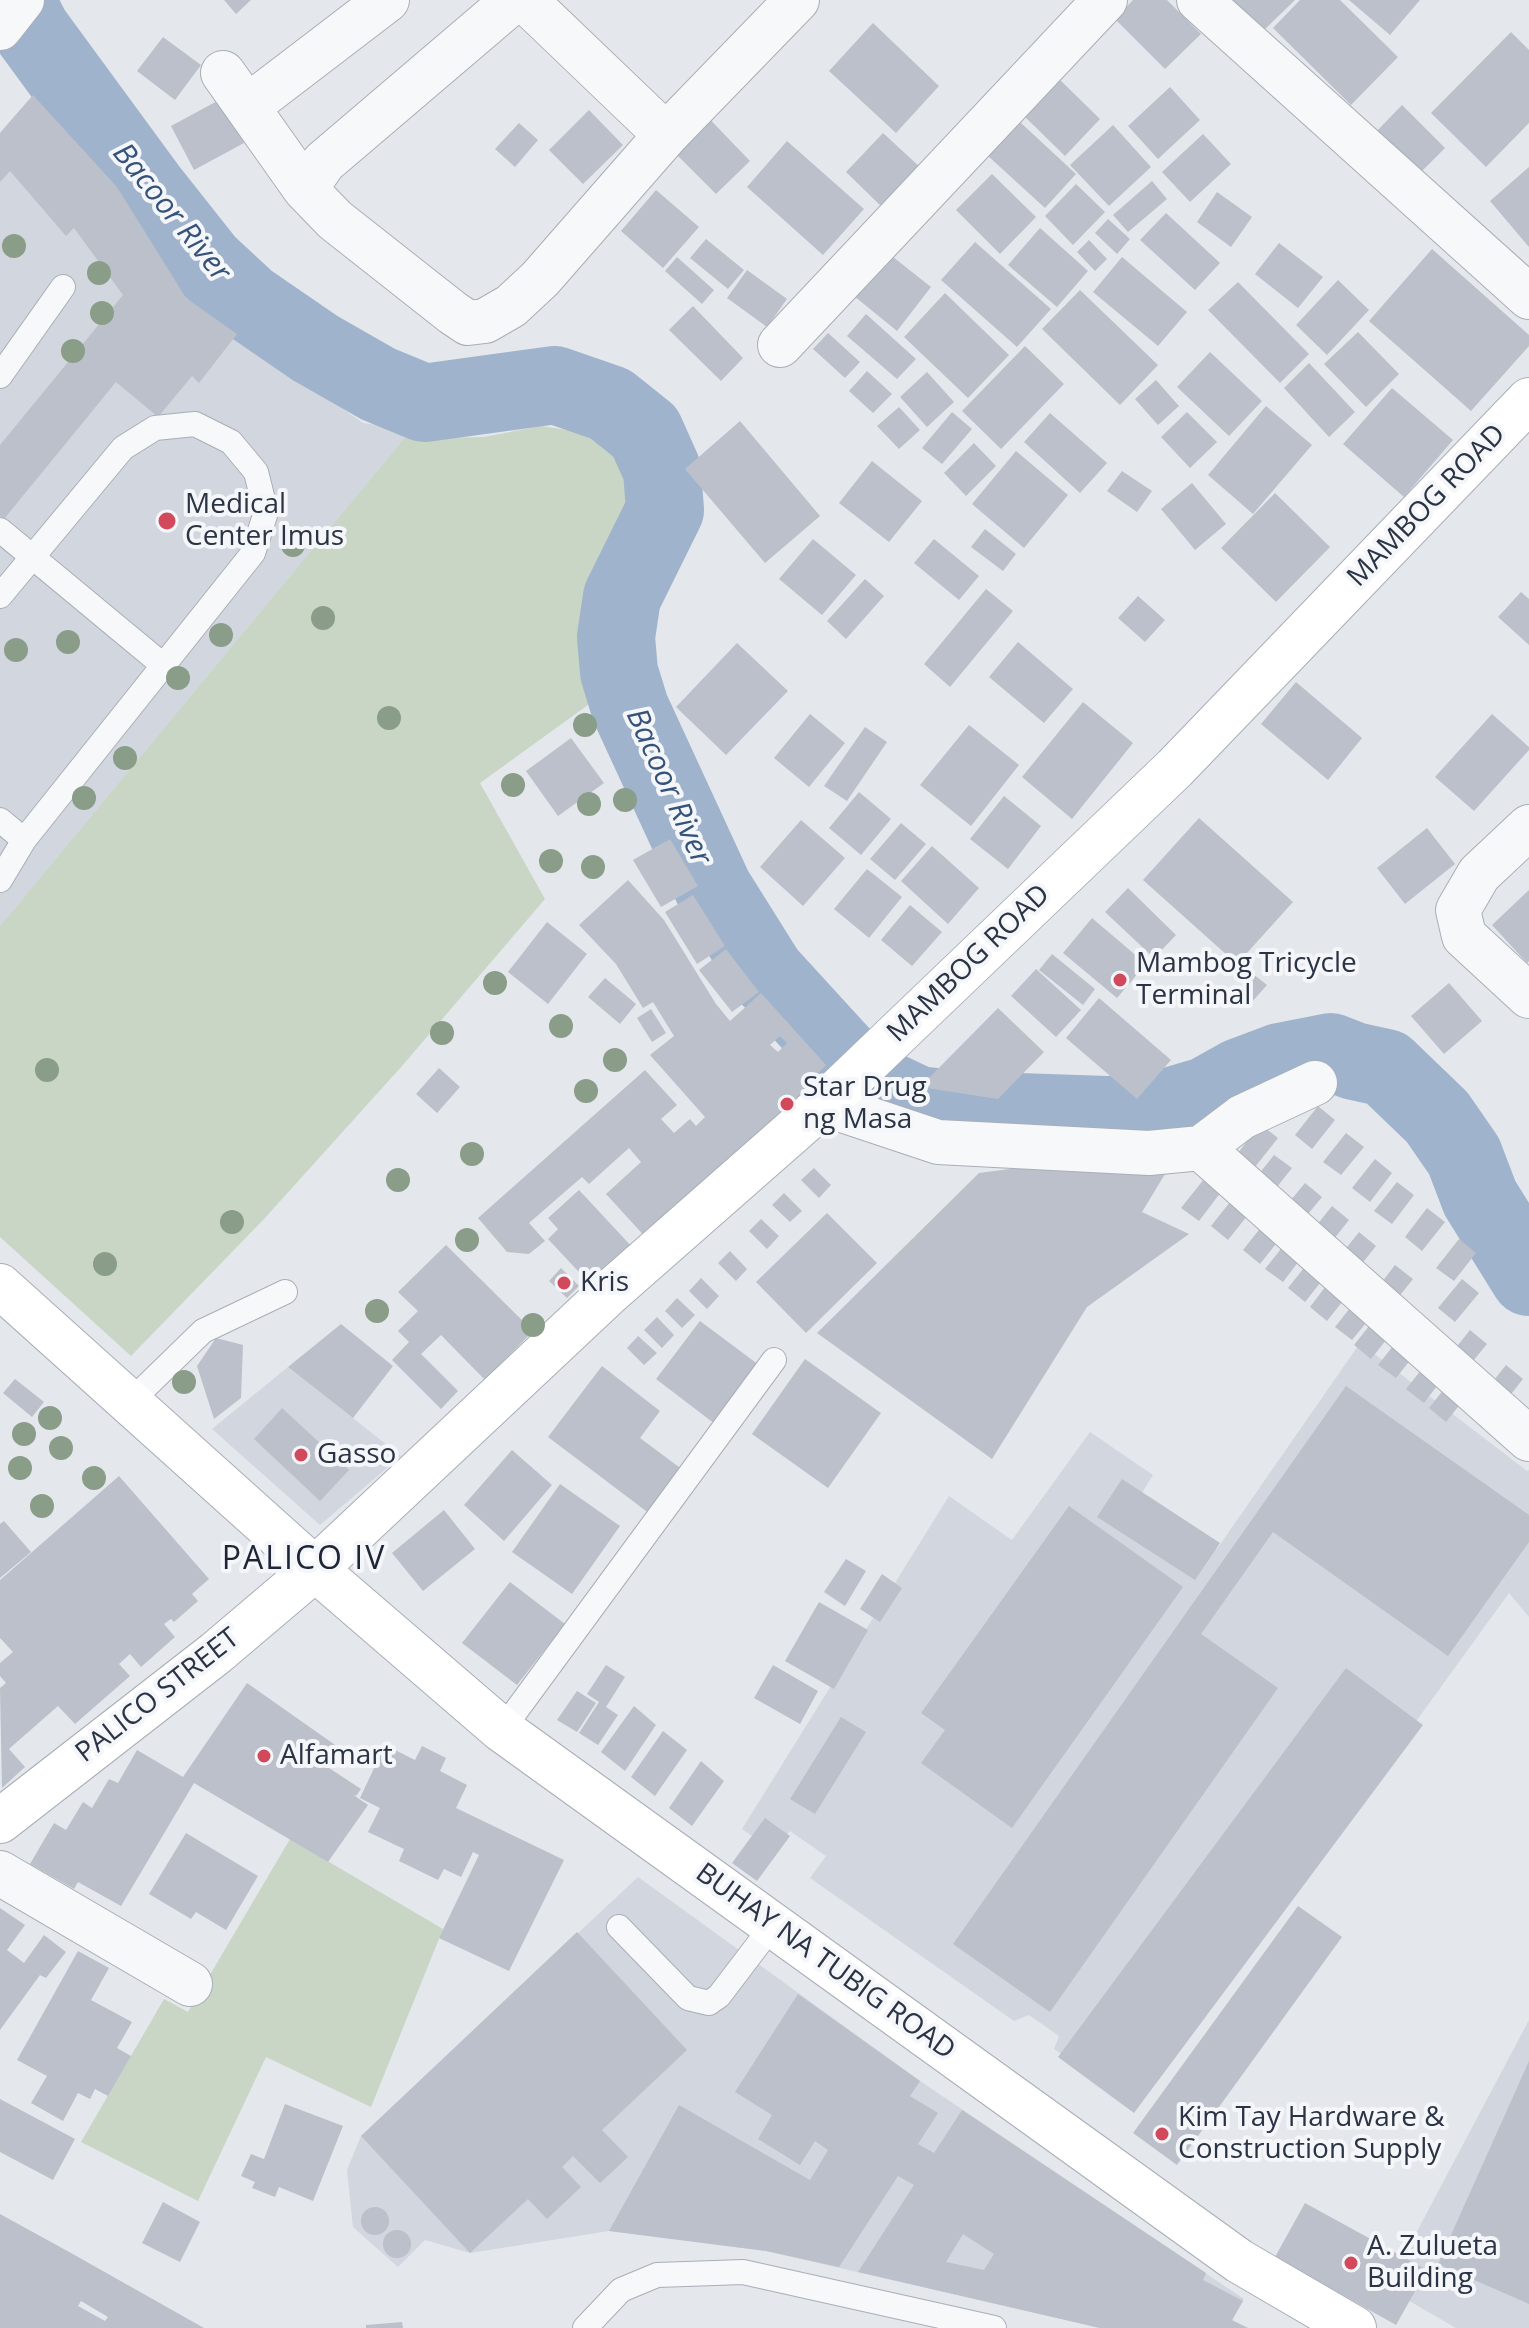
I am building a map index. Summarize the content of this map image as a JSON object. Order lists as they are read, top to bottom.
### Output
{
  "streets": {
    "main road": ["MAMBOG ROAD", "PALICO STREET", "BUHAY NA TUBIG ROAD"]
  },
  "crossings": [
    ["MAMBOG ROAD", "PALICO STREET"],
    ["MAMBOG ROAD", "BUHAY NA TUBIG ROAD"],
    ["PALICO STREET", "BUHAY NA TUBIG ROAD"]
  ],
  "districts": ["PALICO IV"],
  "water": ["Bacoor River"],
  "places": [
    "Medical Center Imus",
    "Mambog Tricycle Terminal",
    "Star Drug ng Masa",
    "Kris",
    "Gasso",
    "Alfamart",
    "Kim Tay Hardware & Construction Supply",
    "A. Zulueta Building"
  ]
}
